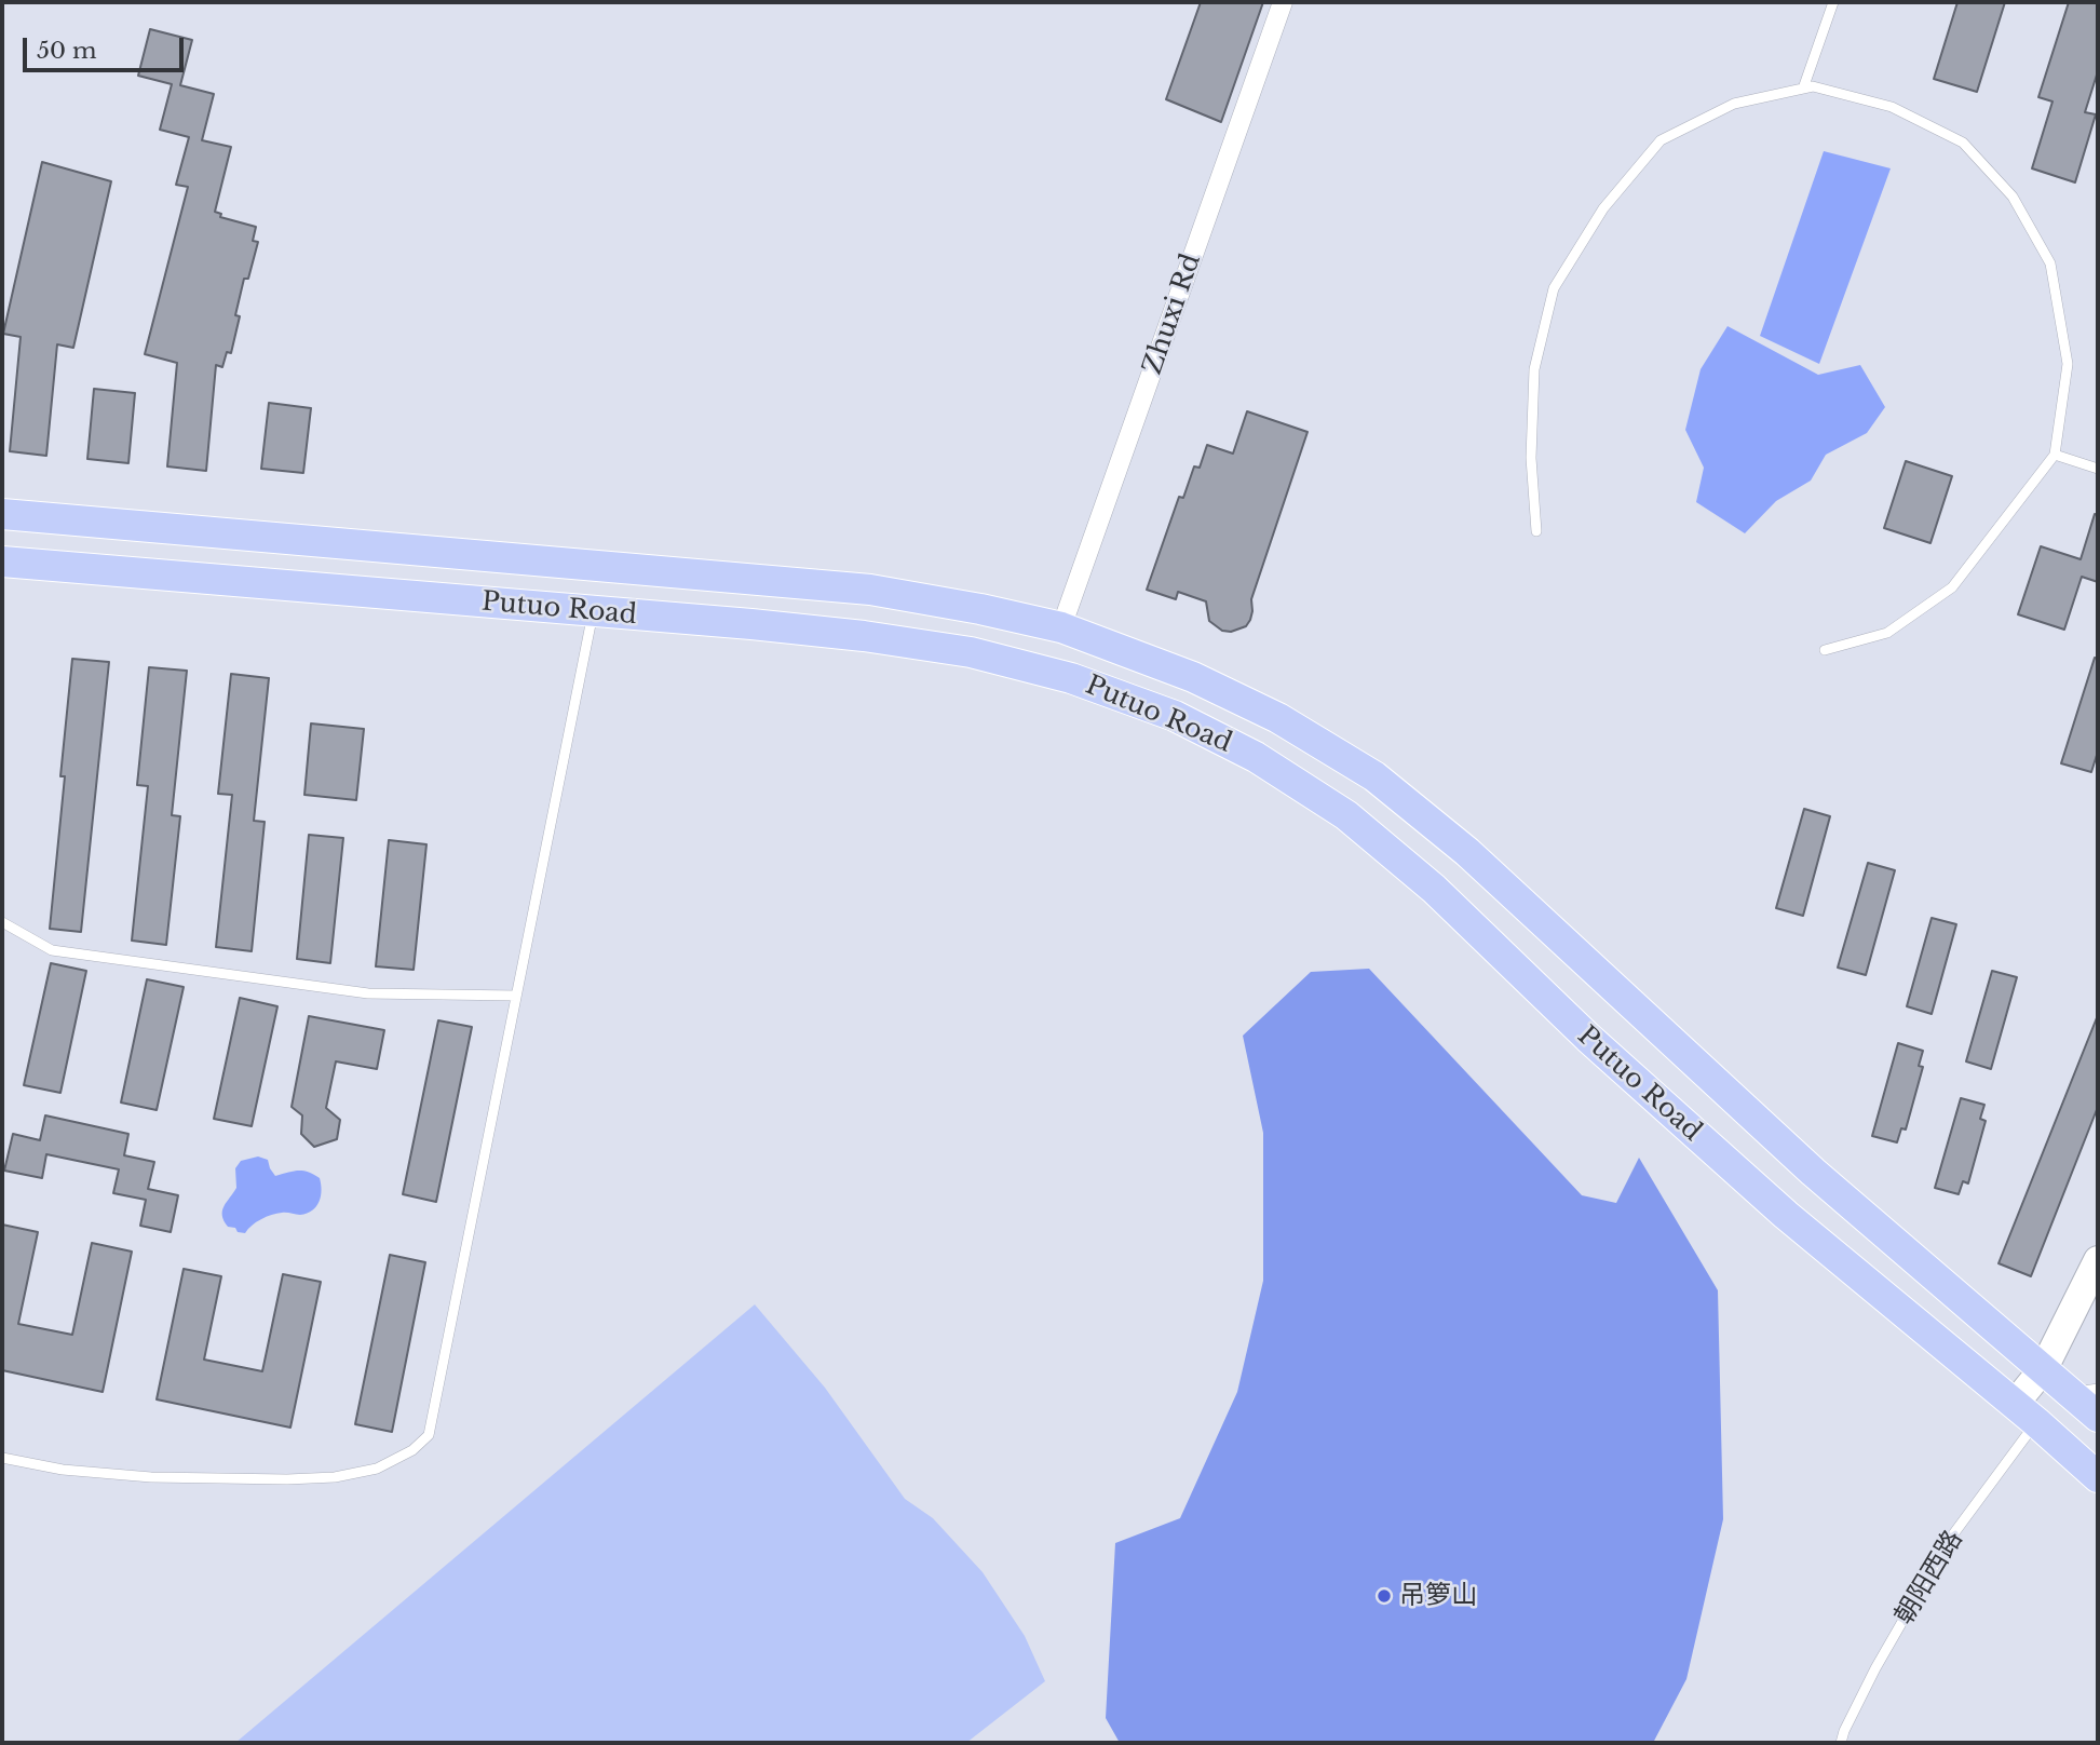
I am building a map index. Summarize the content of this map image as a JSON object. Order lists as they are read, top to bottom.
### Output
{
  "streets": {
    "main road": ["Putuo Road"],
    "street": ["Zhuxi Rd"],
    "lane": ["朝阳西路"]
  },
  "crossings": [
    ["Zhuxi Rd", "Putuo Road"],
    ["Putuo Road", "朝阳西路"]
  ],
  "places": ["吊箩山"],
  "scale_bar": "50 m"
}
